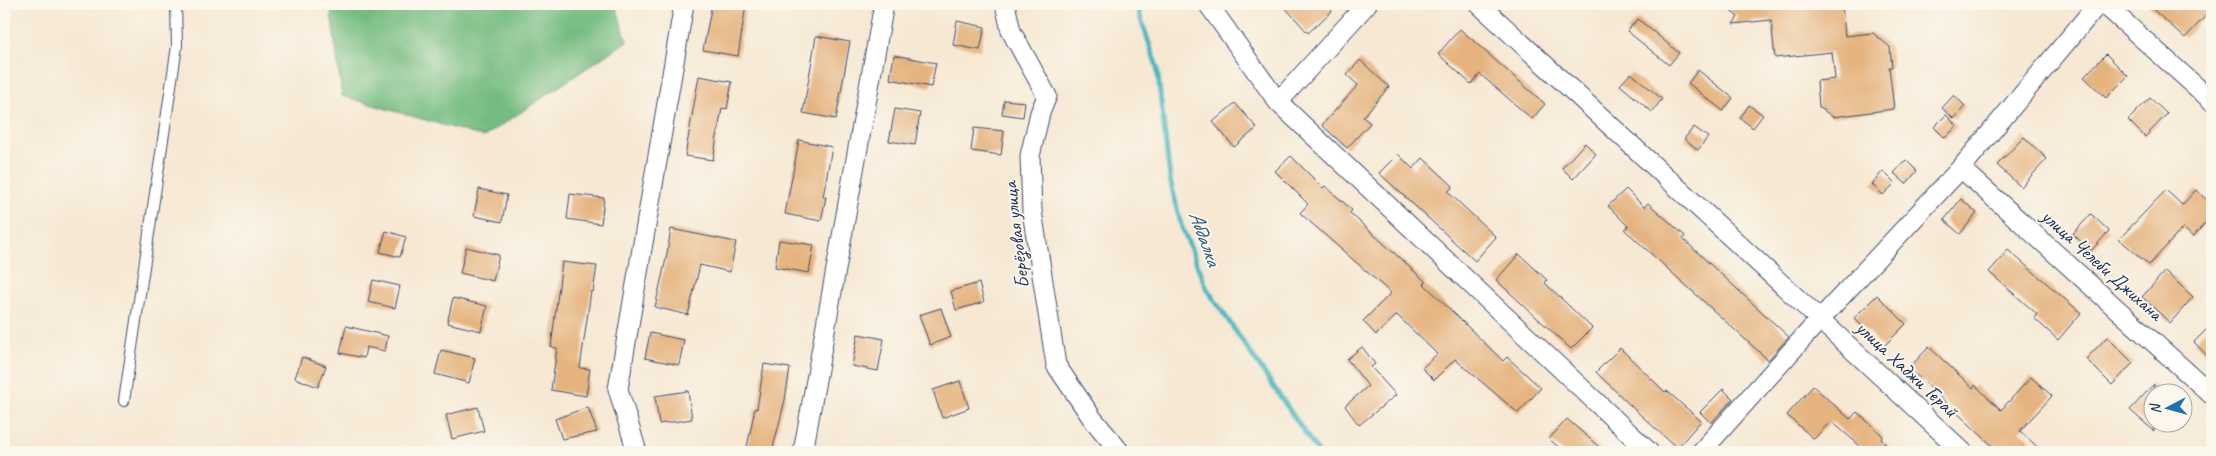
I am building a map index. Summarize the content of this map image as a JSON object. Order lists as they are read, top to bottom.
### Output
{
  "streets": {
    "street": ["Берёзовая улица", "улица Челеби Джихана", "улица Хаджи Герай"]
  },
  "water": ["Абдалка"],
  "north": "left"
}
